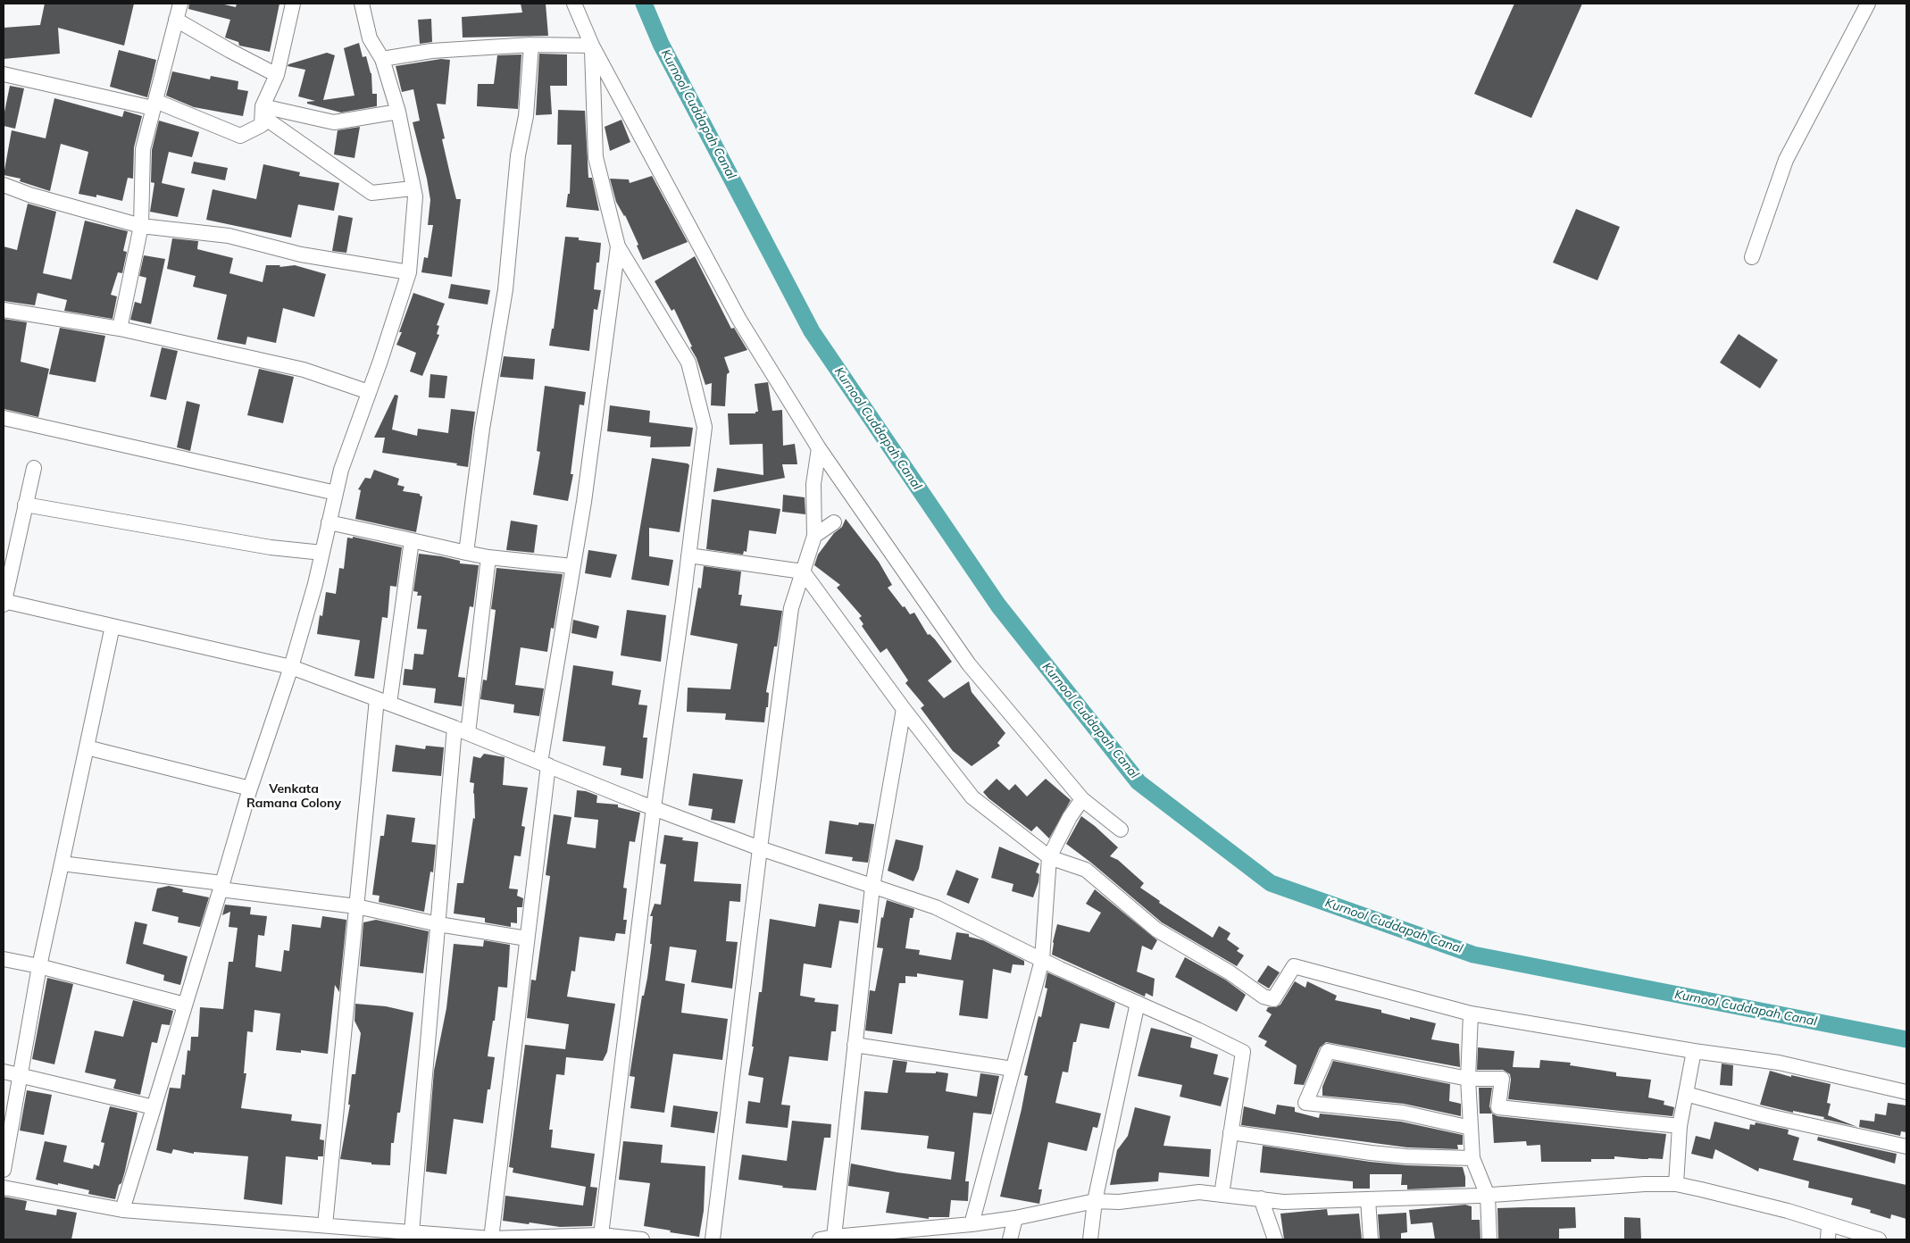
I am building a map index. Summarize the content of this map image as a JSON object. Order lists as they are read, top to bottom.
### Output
{
  "districts": ["Venkata Ramana Colony"],
  "water": ["Kurnool Cuddapah Canal"]
}
